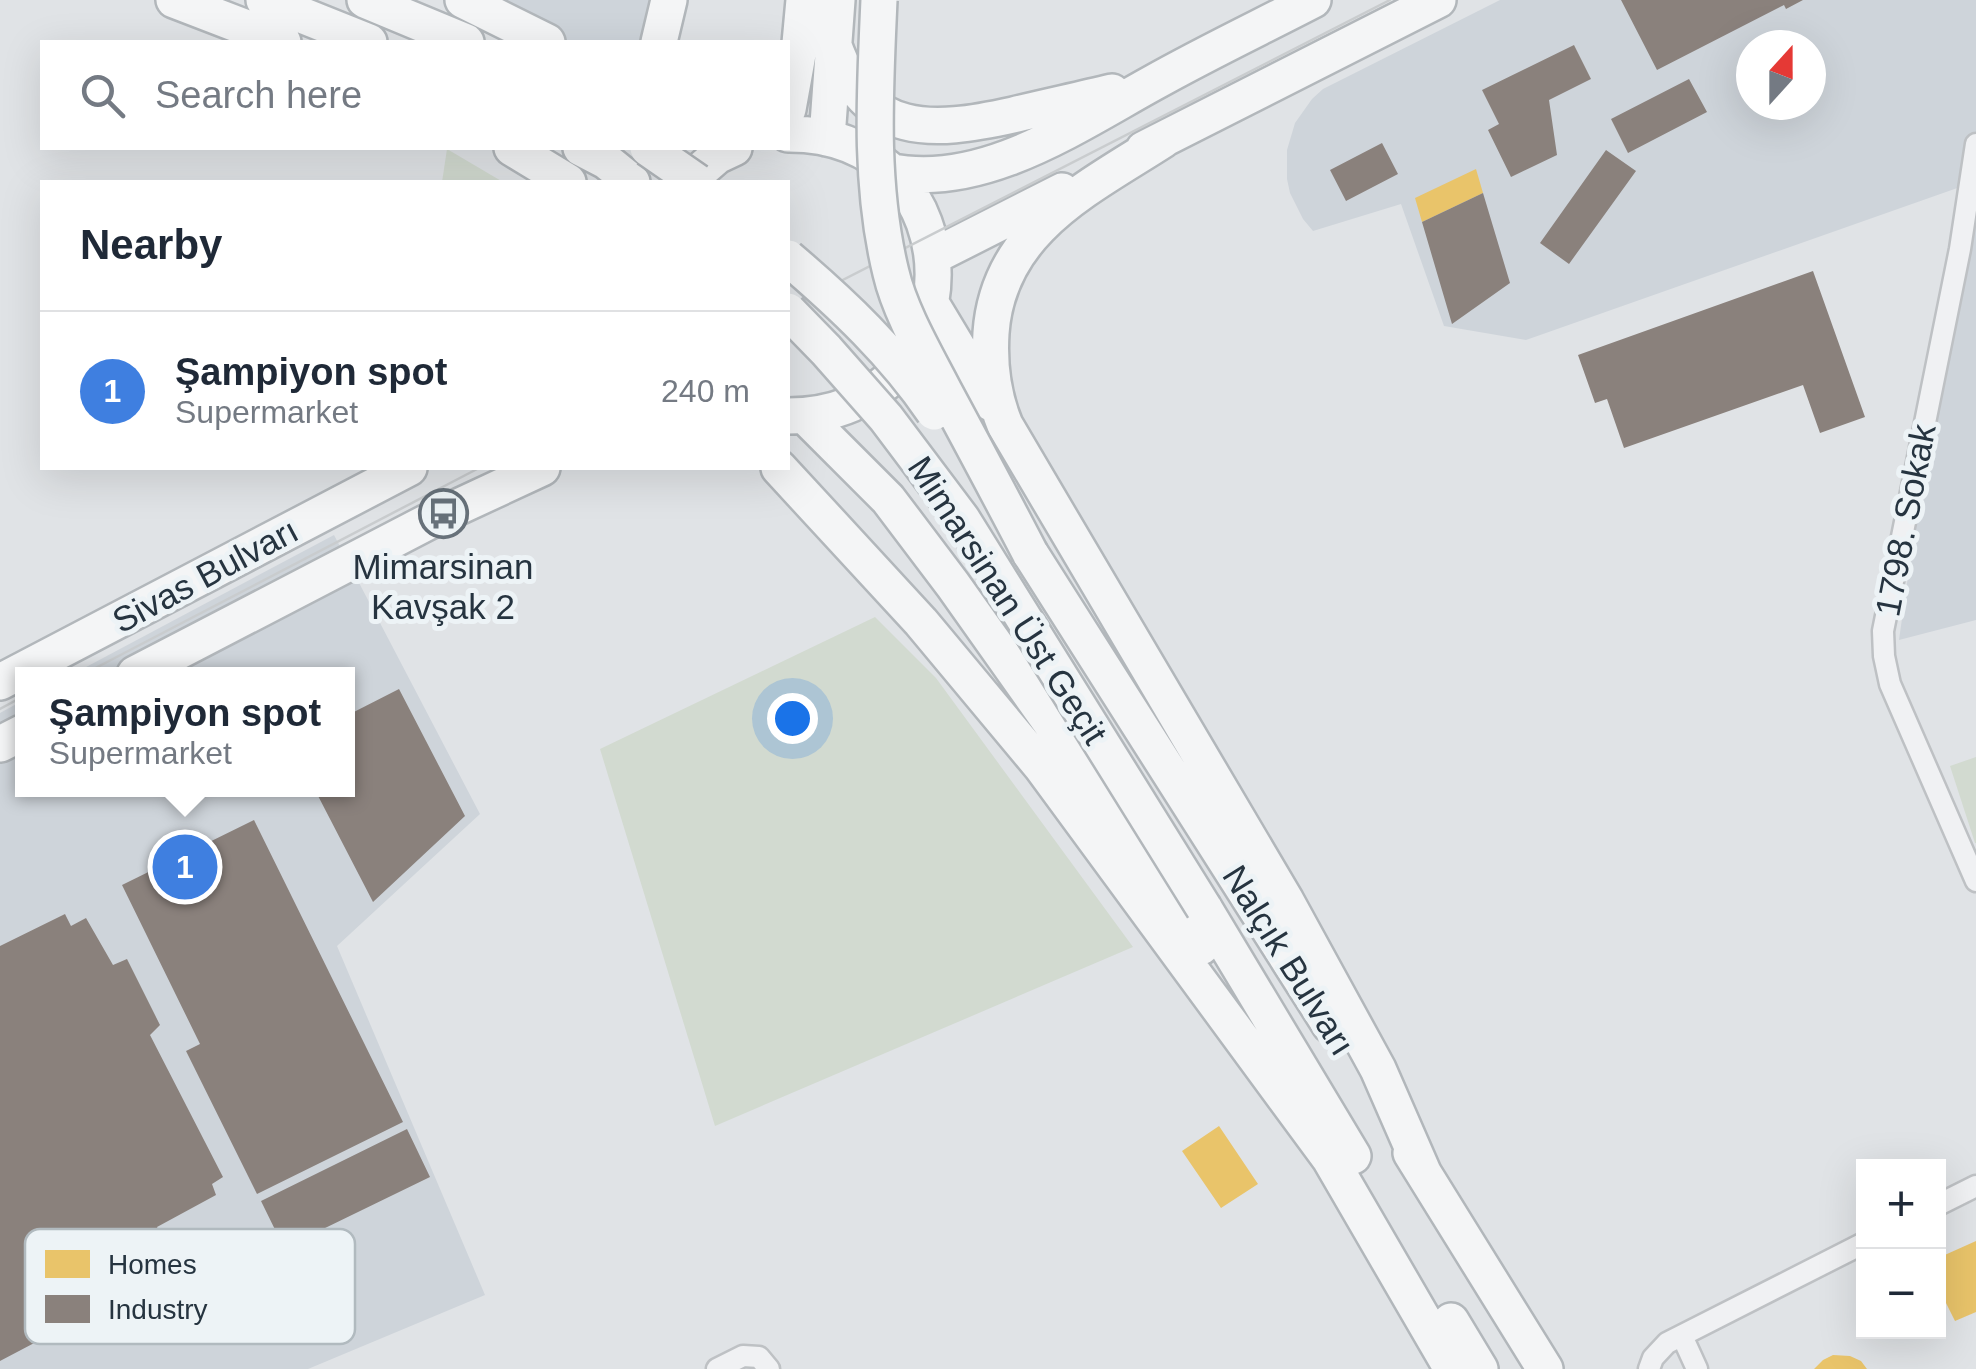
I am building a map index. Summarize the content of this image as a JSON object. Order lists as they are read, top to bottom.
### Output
{
  "streets": {
    "highway": ["Sivas Bulvarı", "Mimarsinan Üst Geçit", "Nalçık Bulvarı"],
    "street": ["1798. Sokak"]
  },
  "crossings": [
    ["Mimarsinan Üst Geçit", "Nalçık Bulvarı"]
  ],
  "places": {
    "bus stop": ["Mimarsinan Kavşak 2"]
  },
  "legend": ["Homes", "Industry"],
  "north": "top",
  "page": {
    "search": "Search here",
    "heading": "Nearby",
    "list": [
      {
        "mark": "1",
        "name": "Şampiyon spot",
        "note": "Supermarket",
        "value": "240 m"
      }
    ],
    "popup": ["Şampiyon spot", "Supermarket"],
    "pins": "1",
    "map_buttons": ["+", "−"]
  }
}
